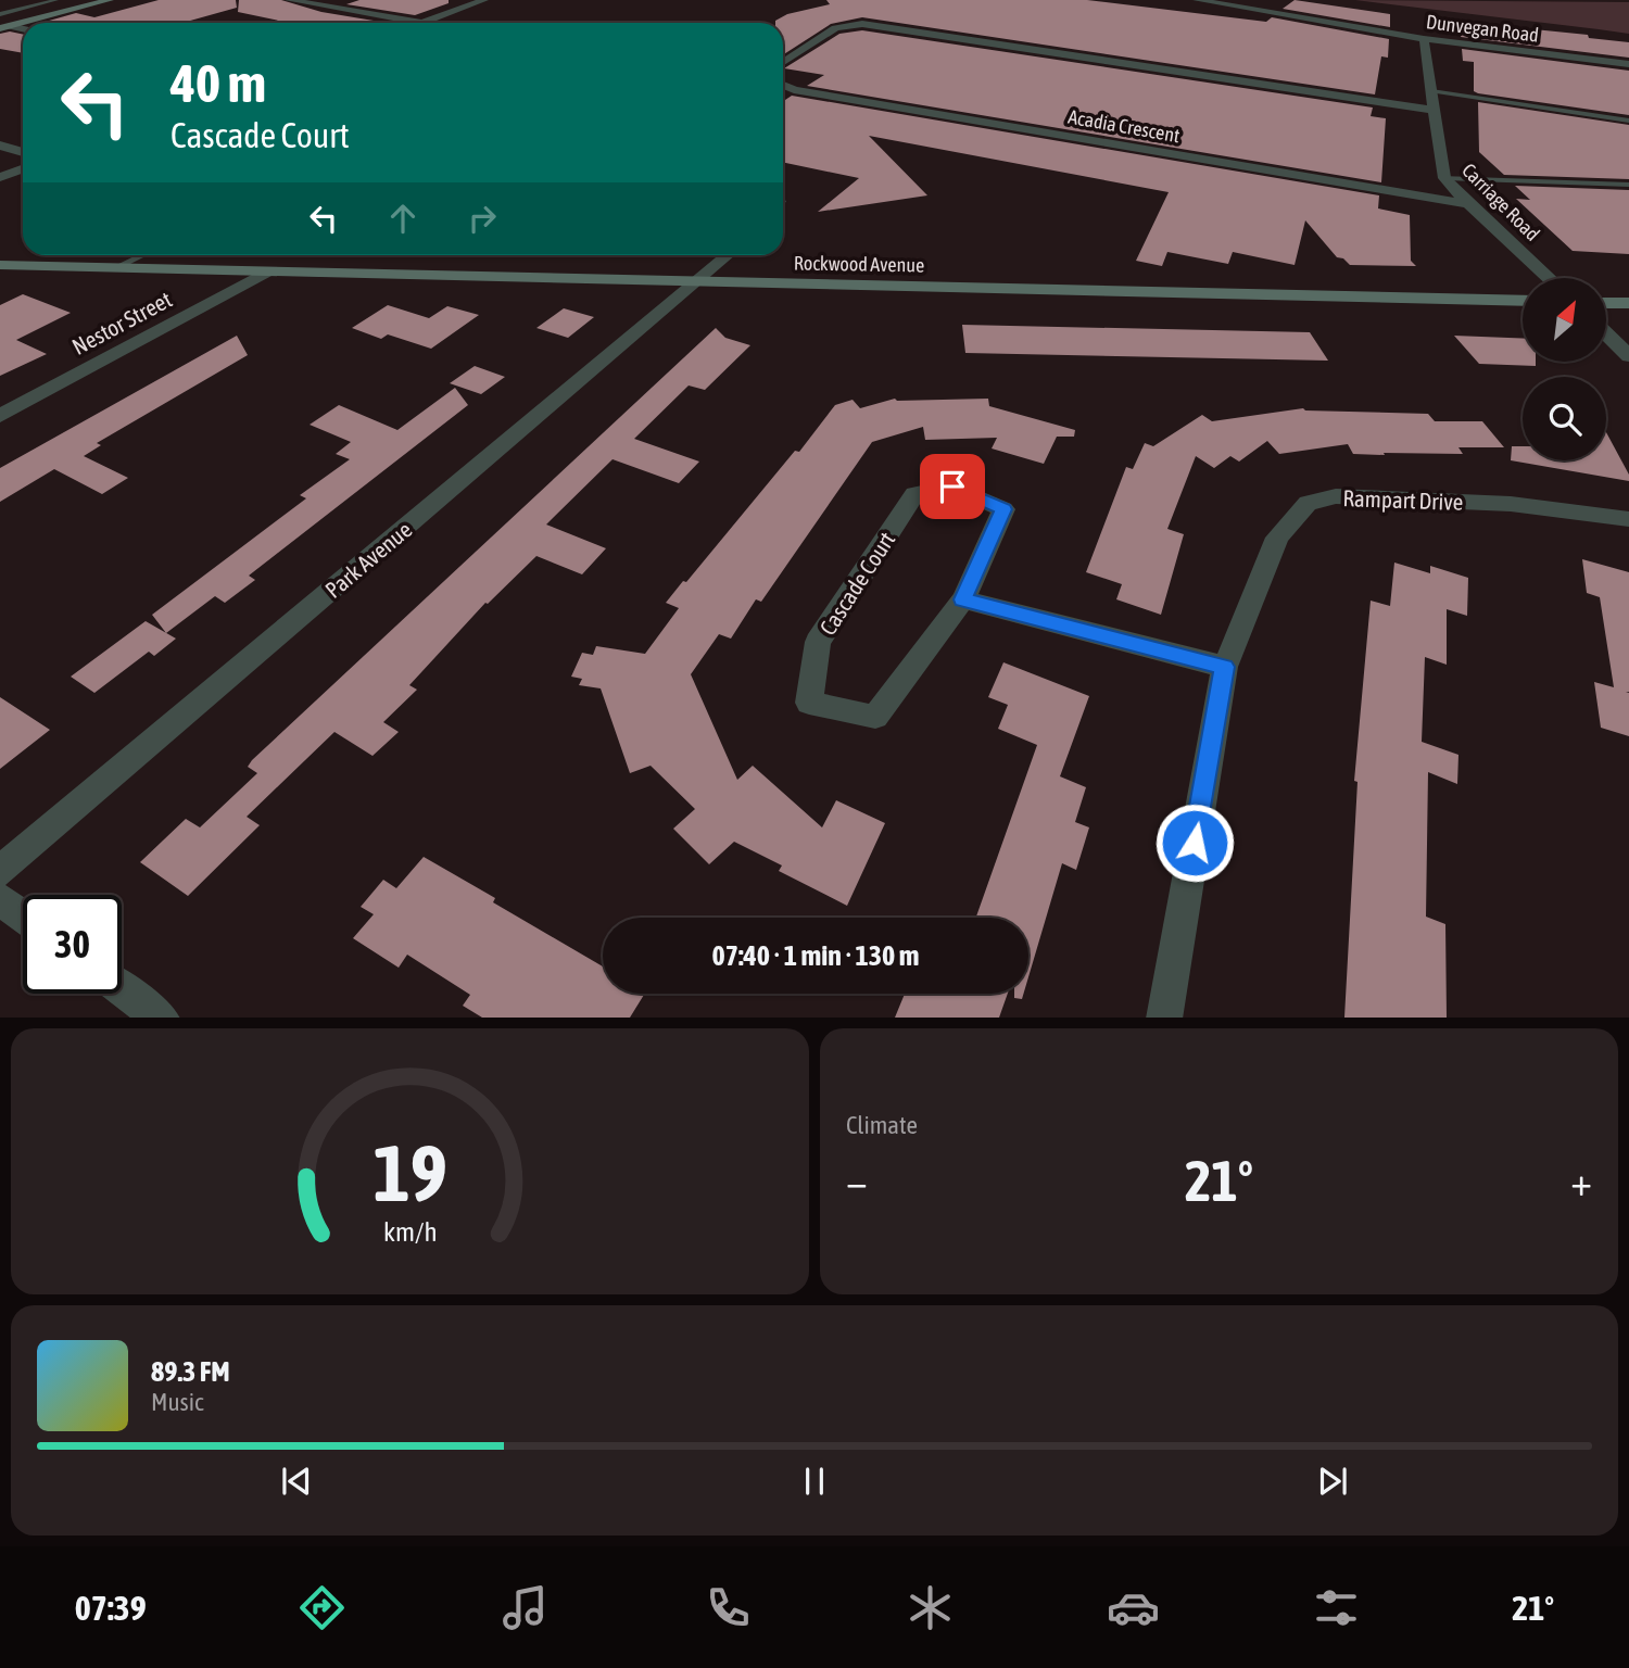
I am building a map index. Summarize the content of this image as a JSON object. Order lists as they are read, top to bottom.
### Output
{
  "streets": {
    "street": [
      "Dunvegan Road",
      "Acadia Crescent",
      "Carriage Road",
      "Rockwood Avenue",
      "Nestor Street",
      "Rampart Drive",
      "Park Avenue",
      "Cascade Court"
    ]
  },
  "crossings": [
    ["Dunvegan Road", "Carriage Road"],
    ["Acadia Crescent", "Carriage Road"],
    ["Rockwood Avenue", "Nestor Street"],
    ["Rockwood Avenue", "Park Avenue"]
  ],
  "north": "top right",
  "page": {
    "turn": ["40 m", "Cascade Court"],
    "limit": "30",
    "trip": "07:40 · 1 min · 130 m",
    "tile": "Climate",
    "heat": ["−", "21°", "+"],
    "song": ["89.3 FM", "Music"],
    "tabs": ["07:39", "21°"],
    "gauge": ["19", "km/h"]
  }
}
